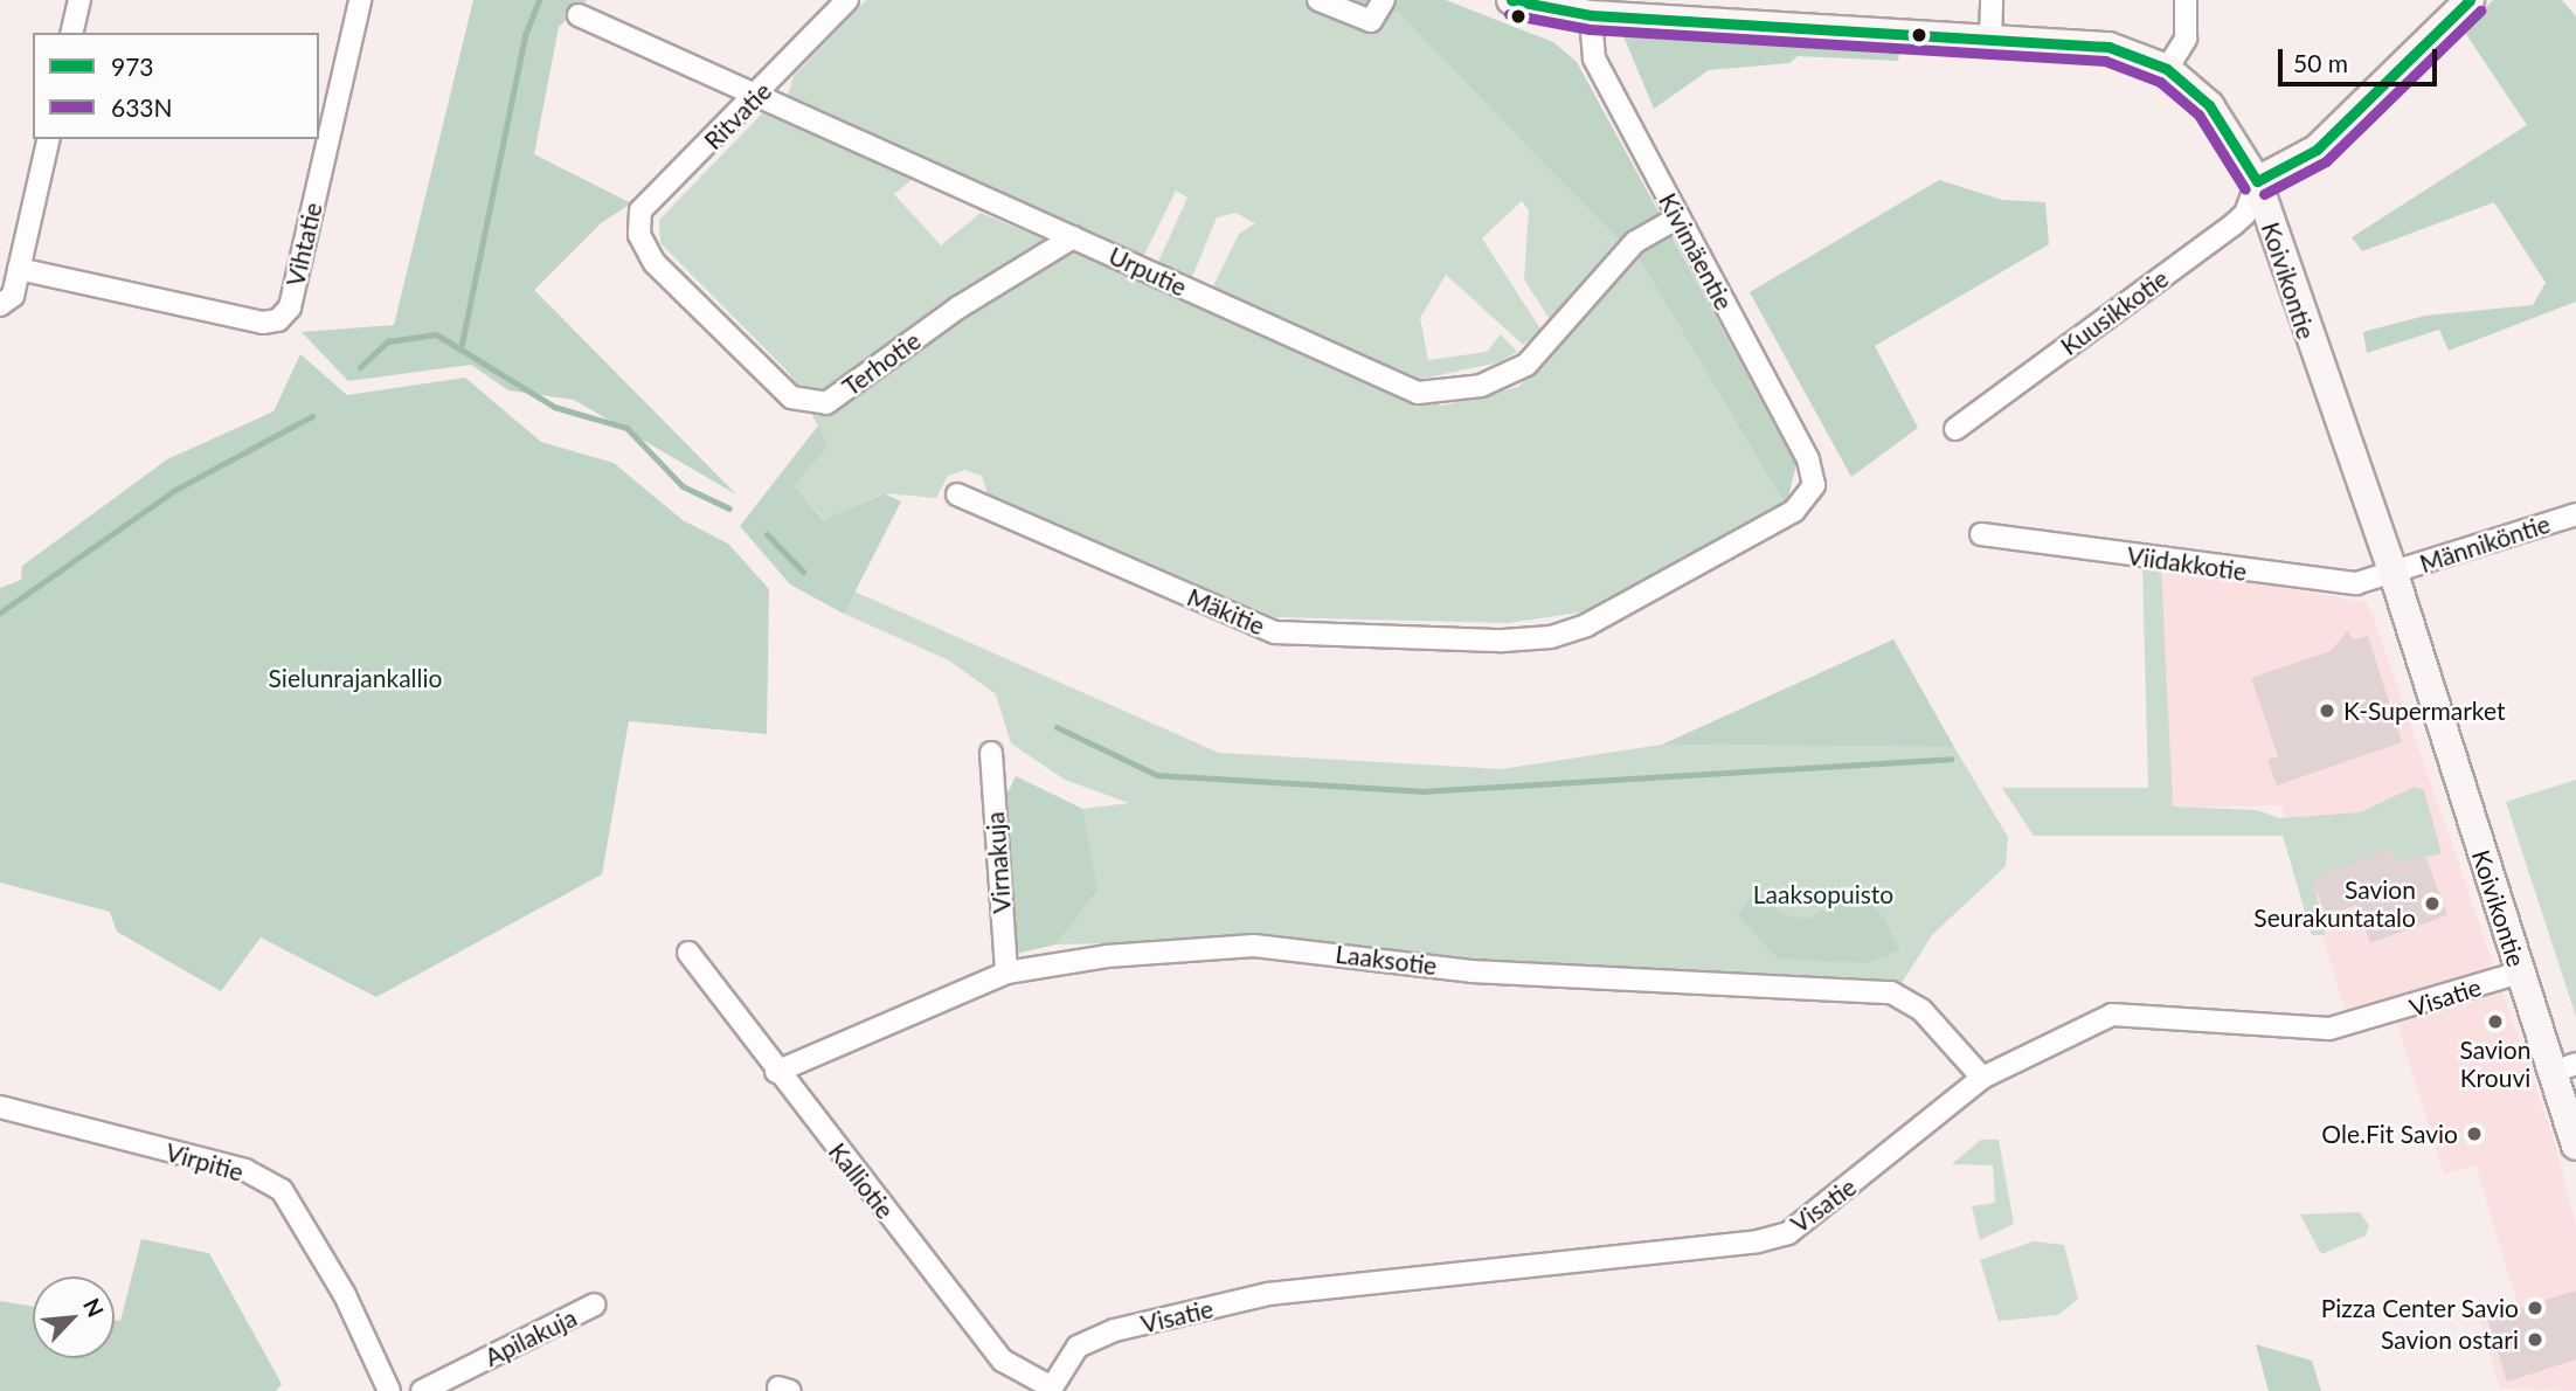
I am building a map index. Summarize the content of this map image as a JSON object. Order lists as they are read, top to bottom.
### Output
{
  "streets": {
    "main road": ["Koivikontie"],
    "street": [
      "Ritvatie",
      "Vihtatie",
      "Kivimäentie",
      "Urputie",
      "Kuusikkotie",
      "Terhotie",
      "Männiköntie",
      "Viidakkotie",
      "Mäkitie",
      "Virnakuja",
      "Laaksotie",
      "Visatie",
      "Virpitie",
      "Kalliotie",
      "Apilakuja"
    ]
  },
  "crossings": [
    ["Ritvatie", "Urputie"],
    ["Ritvatie", "Terhotie"],
    ["Kivimäentie", "Urputie"],
    ["Kivimäentie", "Koivikontie"],
    ["Kivimäentie", "Mäkitie"],
    ["Urputie", "Terhotie"],
    ["Koivikontie", "Kuusikkotie"],
    ["Koivikontie", "Männiköntie"],
    ["Koivikontie", "Viidakkotie"],
    ["Koivikontie", "Visatie"],
    ["Männiköntie", "Viidakkotie"],
    ["Virnakuja", "Laaksotie"],
    ["Laaksotie", "Visatie"],
    ["Laaksotie", "Kalliotie"],
    ["Visatie", "Kalliotie"]
  ],
  "parks": ["Sielunrajankallio", "Laaksopuisto"],
  "places": [
    "K-Supermarket",
    "Savion Seurakuntatalo",
    "Savion Krouvi",
    "Ole.Fit Savio",
    "Pizza Center Savio",
    "Savion ostari"
  ],
  "lines": ["transit line 973", "transit line 633N"],
  "legend": ["973", "633N"],
  "scale_bar": "50 m",
  "north": "top right"
}
